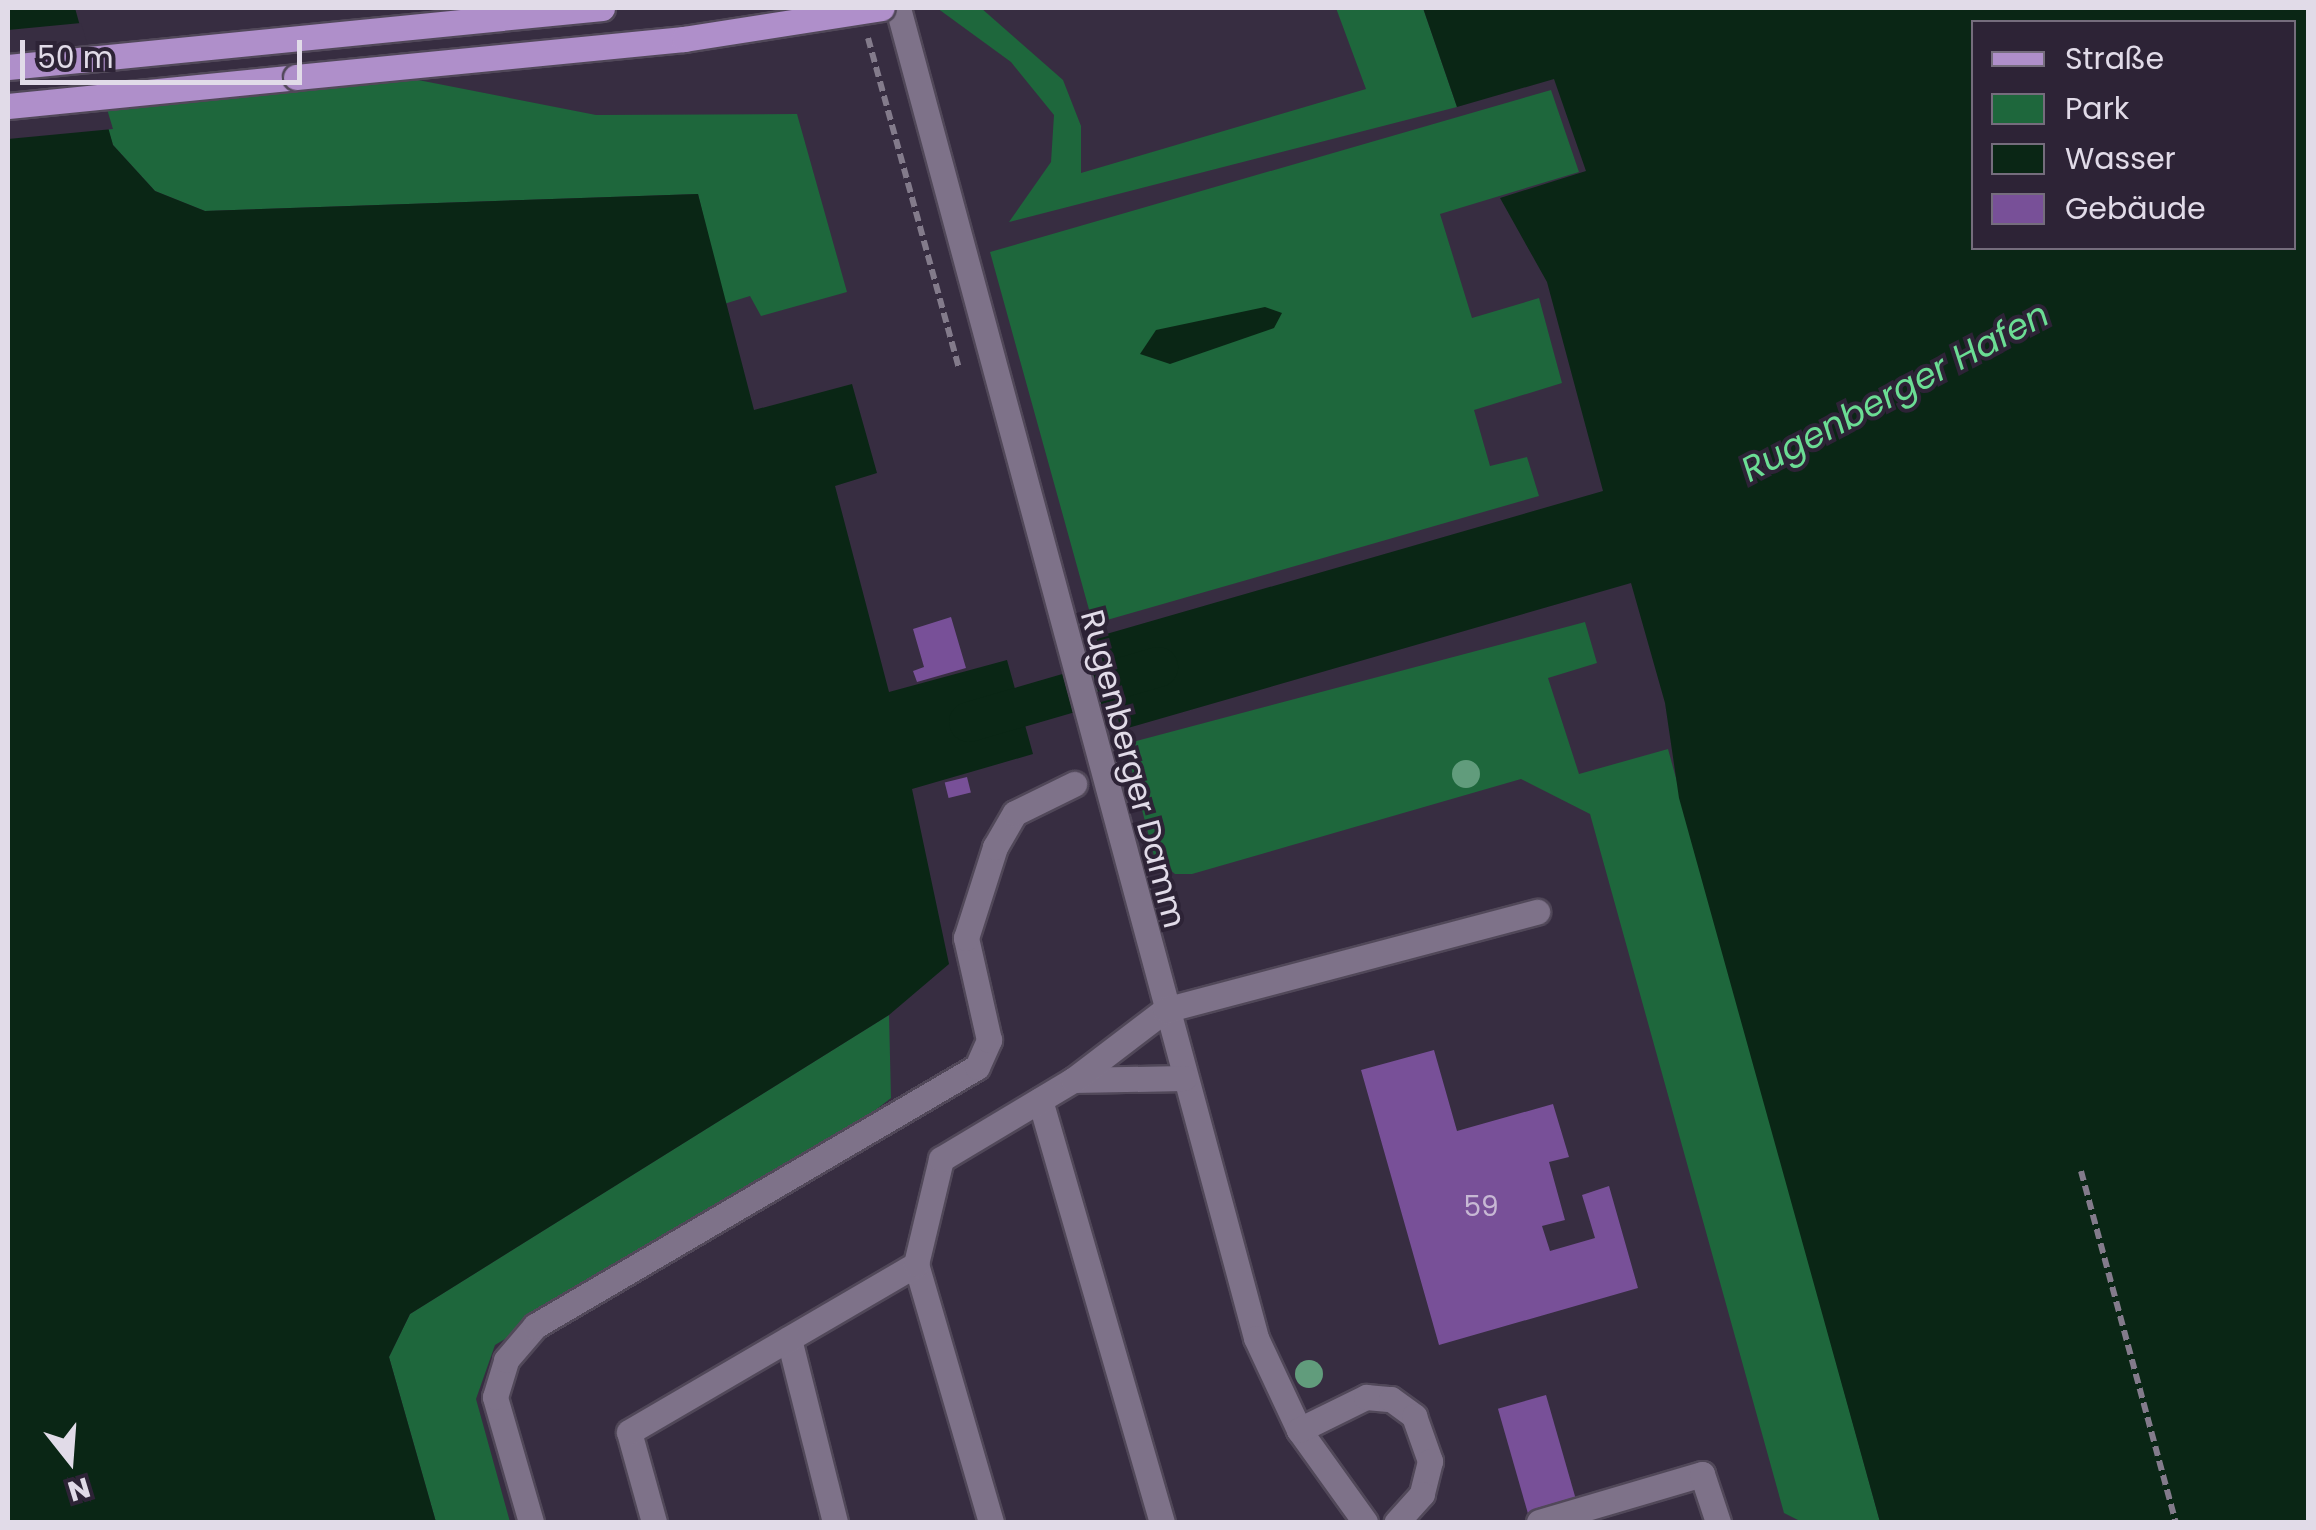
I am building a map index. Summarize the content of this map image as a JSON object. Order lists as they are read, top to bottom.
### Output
{
  "streets": {
    "street": ["Rugenberger Damm"]
  },
  "water": ["Rugenberger Hafen"],
  "house_numbers": ["59"],
  "legend": [
    "Straße",
    "Park",
    "Wasser",
    "Gebäude"
  ],
  "scale_bar": "50 m",
  "north": "bottom"
}
